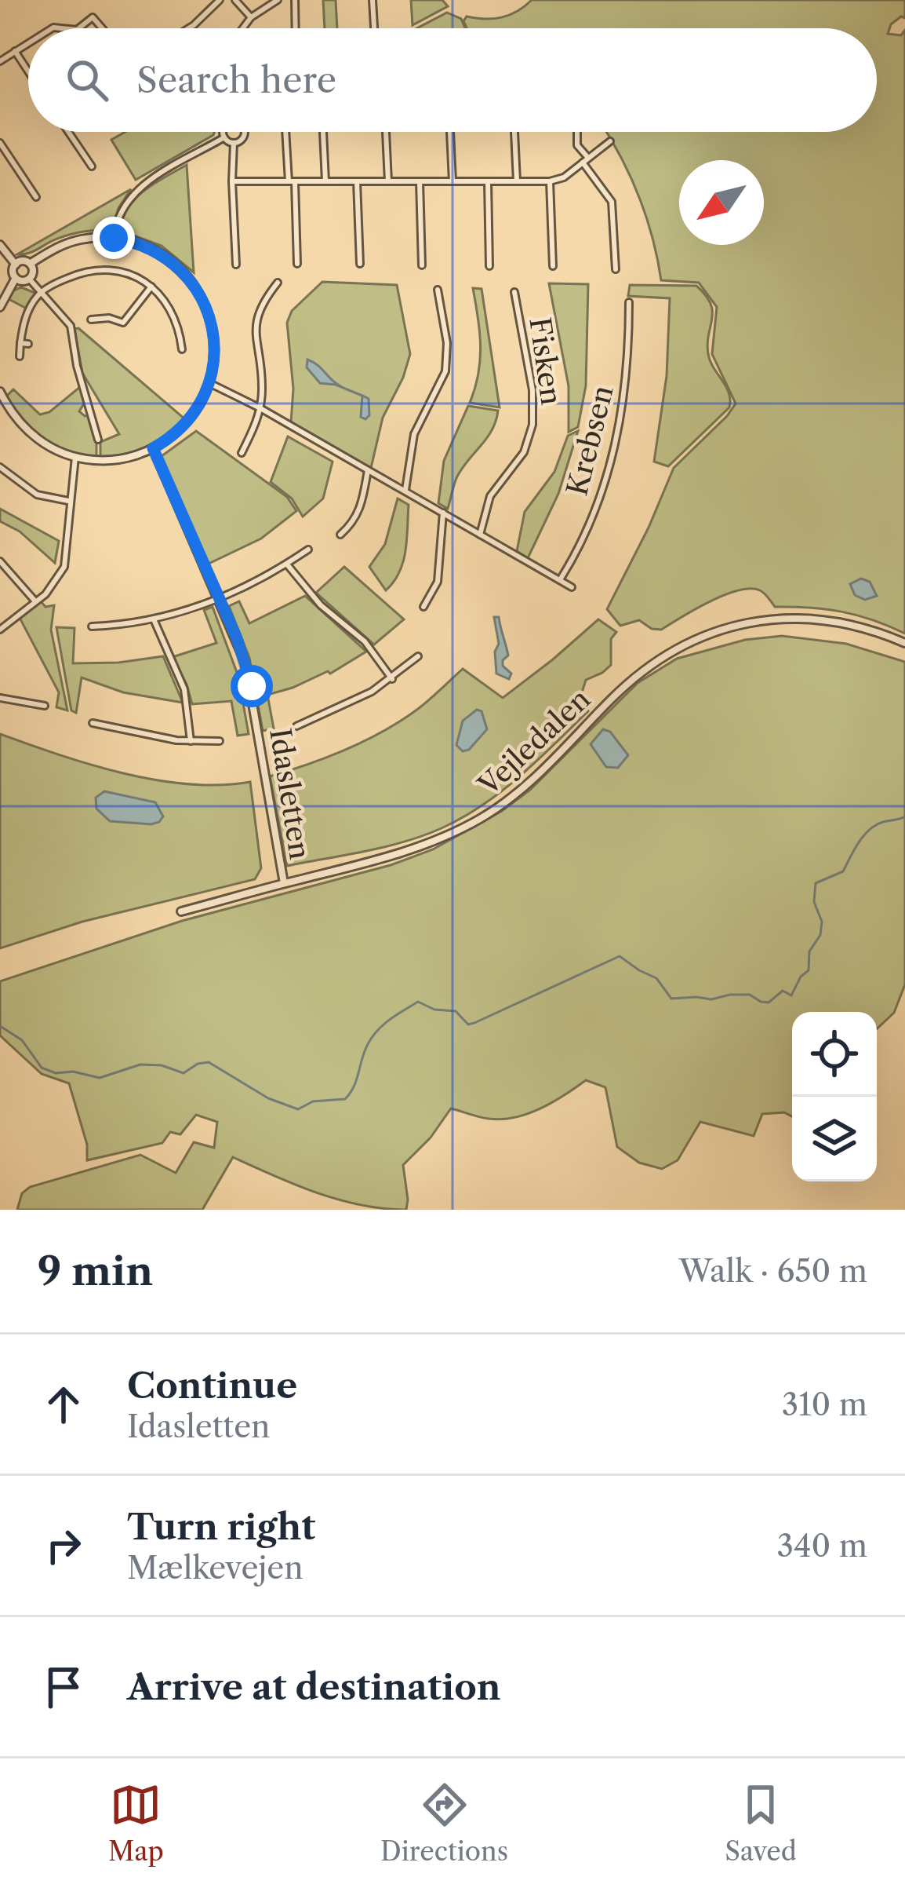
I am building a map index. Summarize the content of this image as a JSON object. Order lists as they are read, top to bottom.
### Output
{
  "streets": {
    "street": [
      "Fisken",
      "Krebsen",
      "Vejledalen",
      "Idasletten"
    ]
  },
  "crossings": [
    ["Vejledalen", "Idasletten"]
  ],
  "north": "bottom left",
  "page": {
    "search": "Search here",
    "heading": ["9 min", "Walk · 650 m"],
    "list": [
      ["Continue", "Idasletten", "310 m"],
      ["Turn right", "Mælkevejen", "340 m"],
      "Arrive at destination"
    ],
    "nav": ["Map", "Directions", "Saved"]
  }
}
